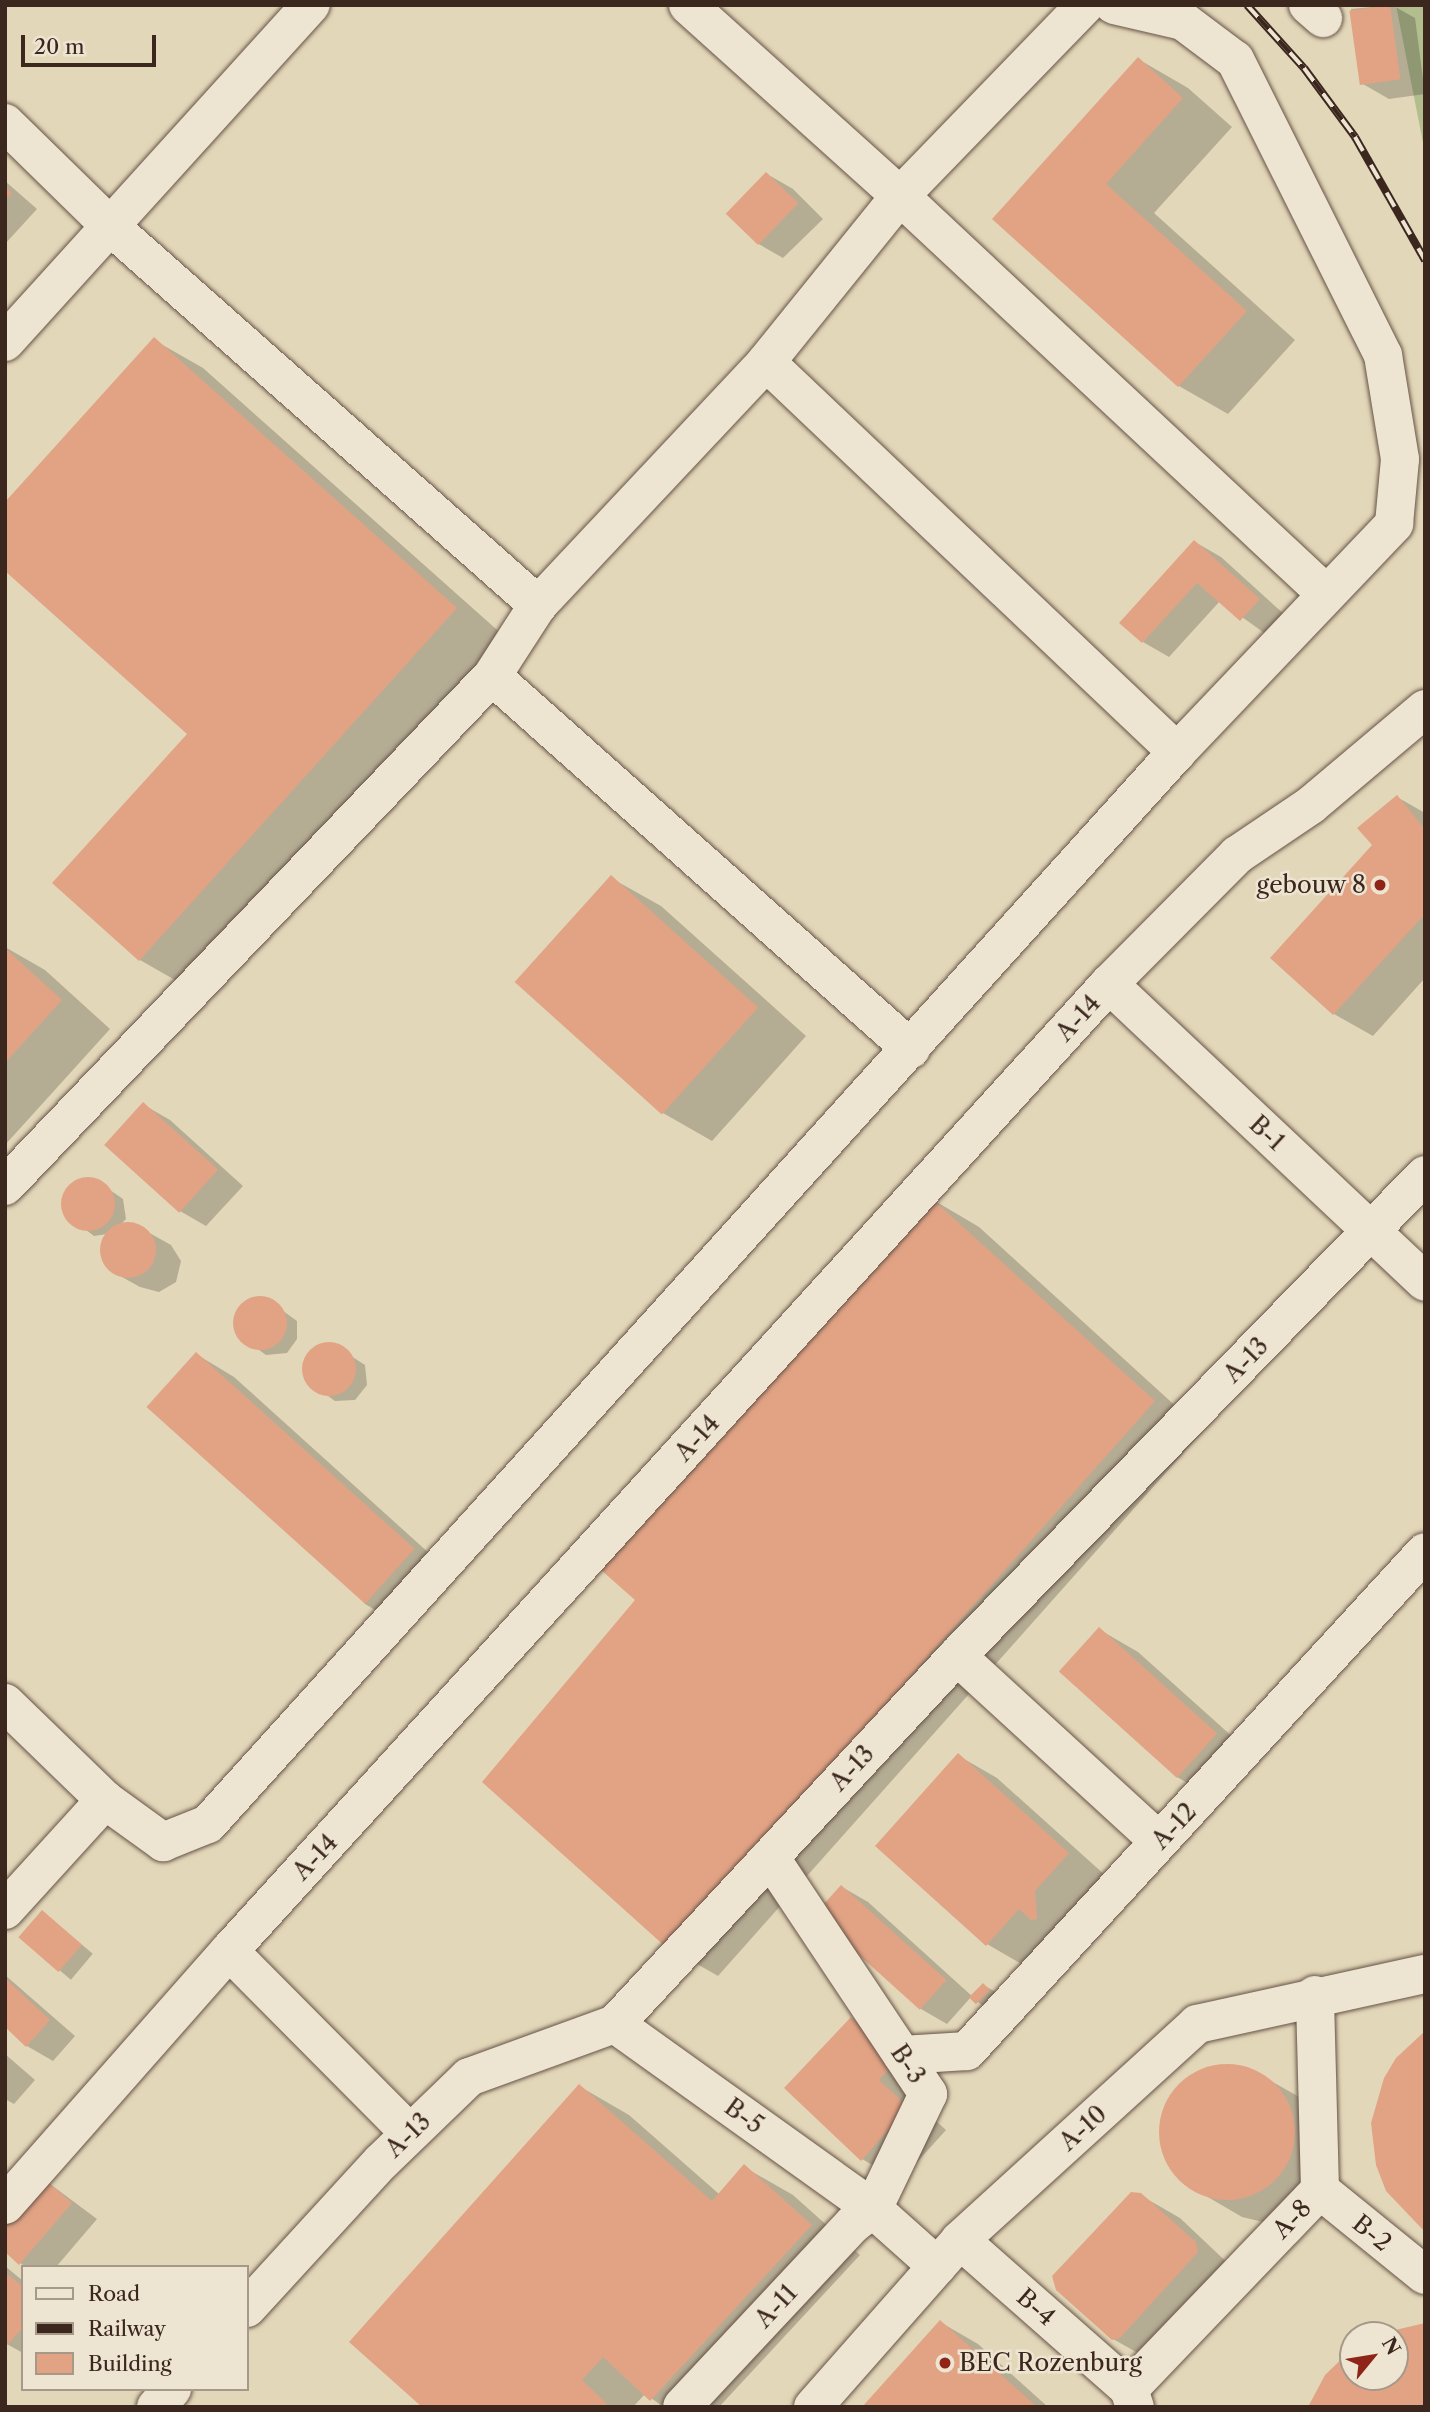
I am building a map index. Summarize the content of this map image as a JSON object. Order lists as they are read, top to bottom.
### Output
{
  "streets": {
    "lane": [
      "A-14",
      "B-1",
      "A-13",
      "A-12",
      "B-3",
      "B-5",
      "A-10",
      "A-8",
      "B-2",
      "A-11",
      "B-4"
    ]
  },
  "crossings": [
    ["A-14", "B-1"],
    ["B-1", "A-13"],
    ["A-13", "B-3"],
    ["A-13", "B-5"],
    ["A-12", "B-3"],
    ["B-3", "B-5"],
    ["B-3", "A-11"],
    ["B-5", "A-11"],
    ["A-10", "A-8"],
    ["A-10", "B-4"],
    ["A-8", "B-2"],
    ["A-8", "B-4"]
  ],
  "places": ["gebouw 8", "BEC Rozenburg"],
  "legend": ["Road", "Railway", "Building"],
  "scale_bar": "20 m",
  "north": "top right"
}
